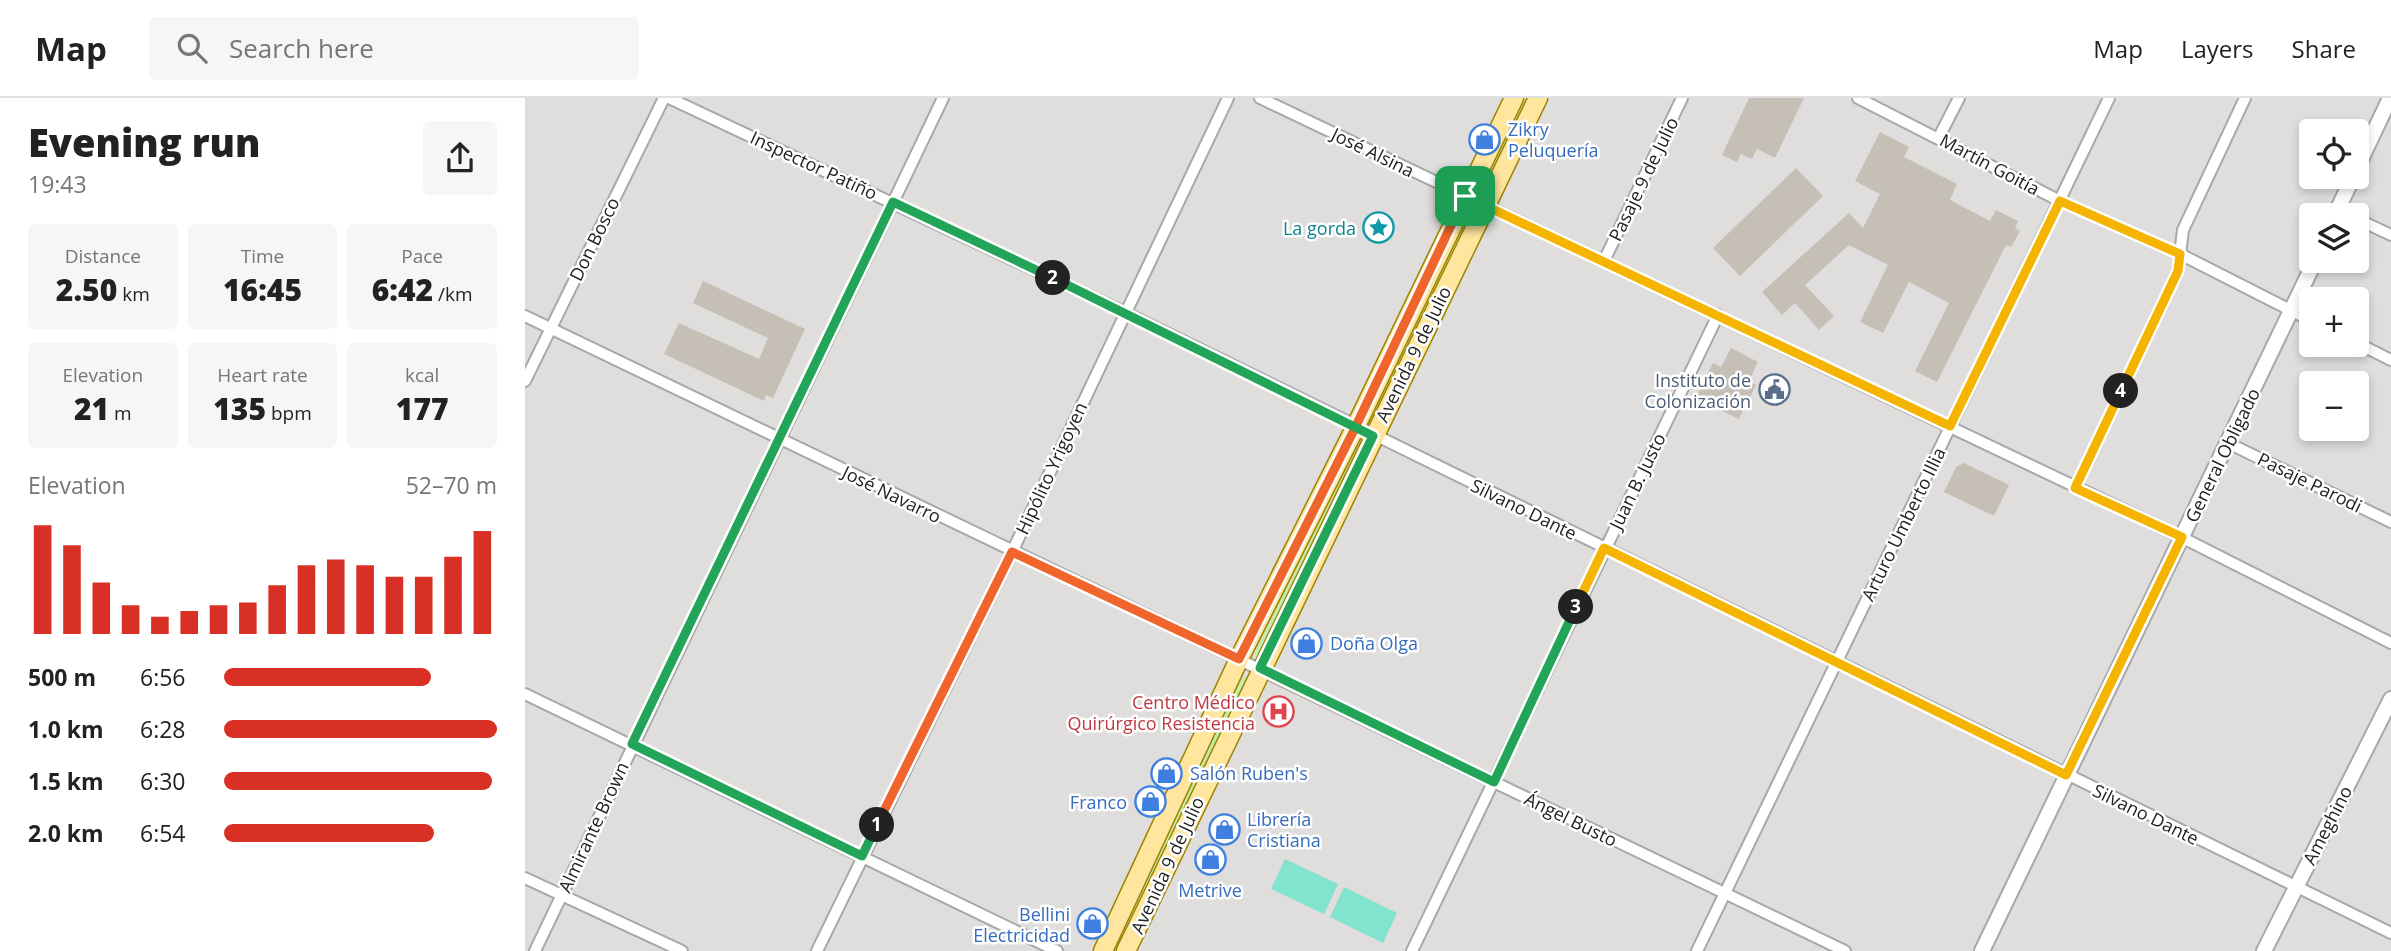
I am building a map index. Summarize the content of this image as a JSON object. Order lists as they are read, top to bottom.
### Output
{
  "streets": {
    "main road": ["Avenida 9 de Julio"],
    "street": [
      "José Alsina",
      "Martín Goitía",
      "Inspector Patiño",
      "Pasaje 9 de Julio",
      "Don Bosco",
      "General Obligado",
      "Hipólito Yrigoyen",
      "Juan B. Justo",
      "Pasaje Parodi",
      "José Navarro",
      "Silvano Dante",
      "Arturo Umberto Illia",
      "Ángel Busto",
      "Ameghino",
      "Almirante Brown"
    ]
  },
  "crossings": [
    ["José Alsina", "Pasaje 9 de Julio"],
    ["José Alsina", "Avenida 9 de Julio"],
    ["José Alsina", "General Obligado"],
    ["José Alsina", "Juan B. Justo"],
    ["José Alsina", "Arturo Umberto Illia"],
    ["Martín Goitía", "General Obligado"],
    ["Martín Goitía", "Arturo Umberto Illia"],
    ["Inspector Patiño", "Don Bosco"],
    ["Inspector Patiño", "Avenida 9 de Julio"],
    ["Inspector Patiño", "Hipólito Yrigoyen"],
    ["Inspector Patiño", "Silvano Dante"],
    ["Inspector Patiño", "Almirante Brown"],
    ["Don Bosco", "José Navarro"],
    ["Avenida 9 de Julio", "José Navarro"],
    ["Avenida 9 de Julio", "Silvano Dante"],
    ["Avenida 9 de Julio", "Ángel Busto"],
    ["General Obligado", "Pasaje Parodi"],
    ["General Obligado", "Silvano Dante"],
    ["Hipólito Yrigoyen", "José Navarro"],
    ["Juan B. Justo", "Silvano Dante"],
    ["Juan B. Justo", "Ángel Busto"],
    ["José Navarro", "Ángel Busto"],
    ["José Navarro", "Almirante Brown"],
    ["Silvano Dante", "Arturo Umberto Illia"],
    ["Silvano Dante", "Ameghino"],
    ["Arturo Umberto Illia", "Ángel Busto"]
  ],
  "places": {
    "shop": [
      "Zikry Peluquería",
      "Doña Olga",
      "Salón Ruben's",
      "Franco",
      "Librería Cristiana",
      "Metrive",
      "Bellini Electricidad"
    ],
    "place": ["La gorda"],
    "public building": ["Instituto de Colonización"],
    "hospital": ["Centro Médico Quirúrgico Resistencia"]
  },
  "page": {
    "header": "Map",
    "search": "Search here",
    "nav": ["Map", "Layers", "Share"],
    "heading": ["Evening run", "19:43"],
    "map_buttons": ["+", "−"],
    "stats": [
      ["Distance", "2.50 km"],
      ["Time", "16:45"],
      ["Pace", "6:42 /km"],
      ["Elevation", "21 m"],
      ["Heart rate", "135 bpm"],
      ["kcal", "177"]
    ],
    "pins": [
      "2",
      "4",
      "3",
      "1"
    ],
    "chart": ["Elevation", "52–70 m"],
    "list": [
      {
        "name": "500 m",
        "note": "6:56"
      },
      {
        "name": "1.0 km",
        "note": "6:28"
      },
      {
        "name": "1.5 km",
        "note": "6:30"
      },
      {
        "name": "2.0 km",
        "note": "6:54"
      }
    ]
  }
}
